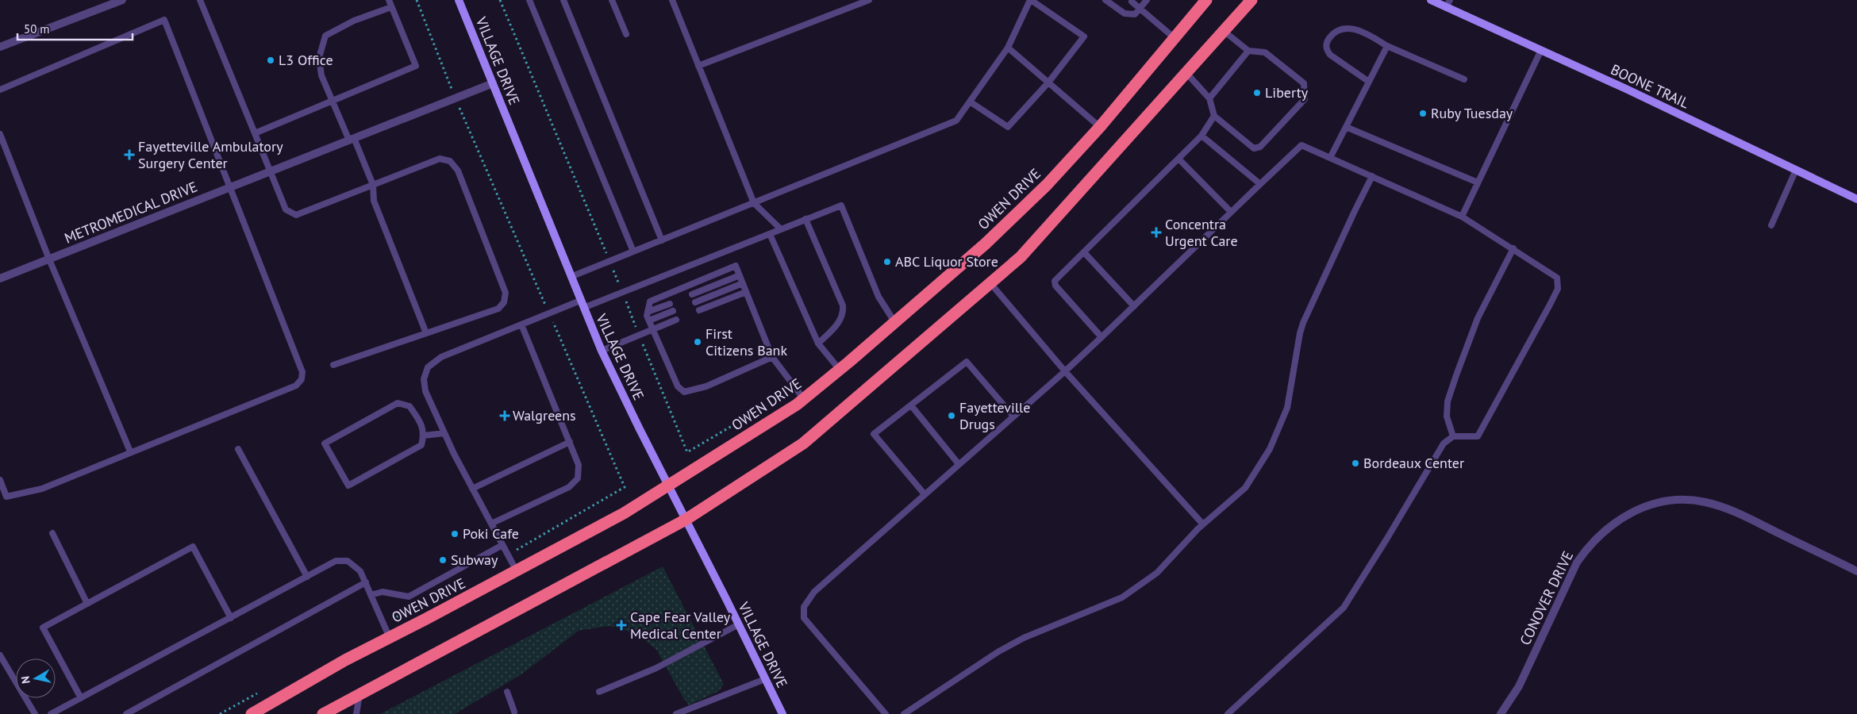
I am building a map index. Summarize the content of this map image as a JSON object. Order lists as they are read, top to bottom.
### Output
{
  "streets": {
    "highway": ["OWEN DRIVE"],
    "main road": ["VILLAGE DRIVE", "BOONE TRAIL"],
    "street": ["METROMEDICAL DRIVE", "CONOVER DRIVE"]
  },
  "crossings": [
    ["VILLAGE DRIVE", "OWEN DRIVE"],
    ["VILLAGE DRIVE", "METROMEDICAL DRIVE"]
  ],
  "places": {
    "other": [
      "L3 Office",
      "Liberty",
      "Ruby Tuesday",
      "ABC Liquor Store",
      "First Citizens Bank",
      "Fayetteville Drugs",
      "Bordeaux Center",
      "Poki Cafe",
      "Subway"
    ],
    "health": [
      "Fayetteville Ambulatory Surgery Center",
      "Concentra Urgent Care",
      "Walgreens",
      "Cape Fear Valley Medical Center"
    ]
  },
  "scale_bar": "50 m",
  "north": "left"
}
